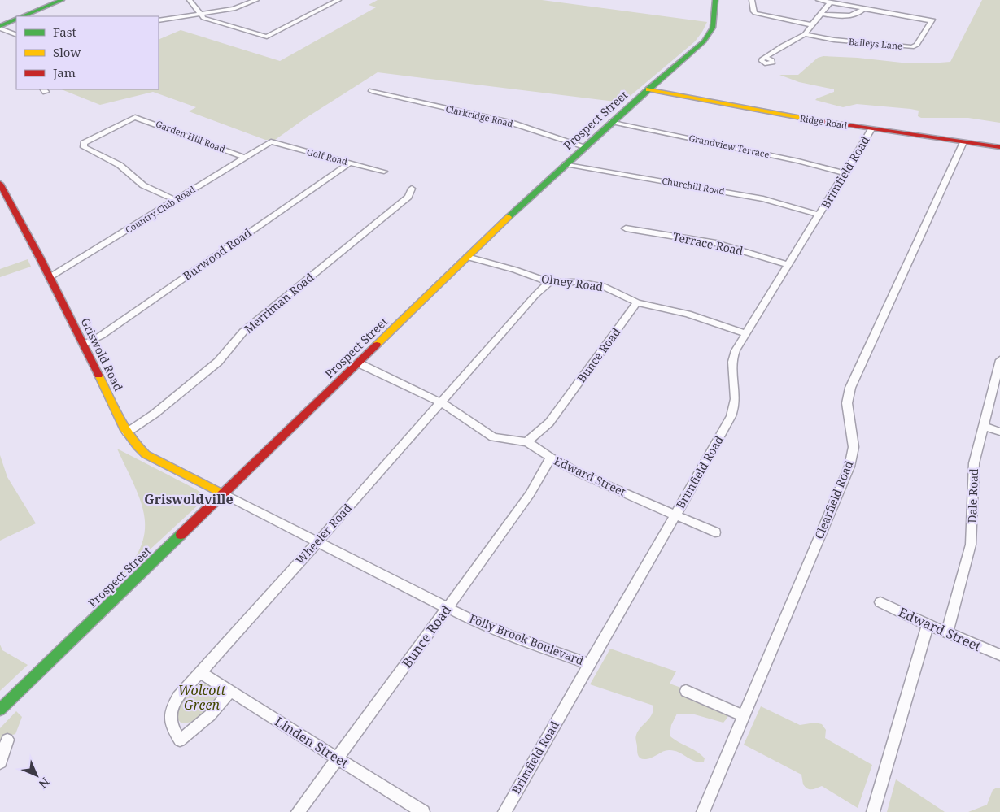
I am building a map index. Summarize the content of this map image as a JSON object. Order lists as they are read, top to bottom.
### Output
{
  "streets": {
    "main road": ["Prospect Street", "Ridge Road", "Griswold Road"],
    "street": [
      "Baileys Lane",
      "Clarkridge Road",
      "Garden Hill Road",
      "Grandview Terrace",
      "Golf Road",
      "Brimfield Road",
      "Churchill Road",
      "Country Club Road",
      "Terrace Road",
      "Burwood Road",
      "Olney Road",
      "Merriman Road",
      "Bunce Road",
      "Edward Street",
      "Dale Road",
      "Clearfield Road",
      "Wheeler Road",
      "Folly Brook Boulevard",
      "Linden Street"
    ]
  },
  "crossings": [
    ["Clarkridge Road", "Prospect Street"],
    ["Prospect Street", "Ridge Road"],
    ["Prospect Street", "Grandview Terrace"],
    ["Prospect Street", "Churchill Road"],
    ["Prospect Street", "Olney Road"],
    ["Prospect Street", "Griswold Road"],
    ["Prospect Street", "Edward Street"],
    ["Prospect Street", "Folly Brook Boulevard"],
    ["Ridge Road", "Brimfield Road"],
    ["Ridge Road", "Clearfield Road"],
    ["Garden Hill Road", "Country Club Road"],
    ["Grandview Terrace", "Brimfield Road"],
    ["Golf Road", "Country Club Road"],
    ["Golf Road", "Burwood Road"],
    ["Brimfield Road", "Churchill Road"],
    ["Brimfield Road", "Terrace Road"],
    ["Brimfield Road", "Olney Road"],
    ["Brimfield Road", "Edward Street"],
    ["Brimfield Road", "Folly Brook Boulevard"],
    ["Country Club Road", "Griswold Road"],
    ["Burwood Road", "Griswold Road"],
    ["Olney Road", "Bunce Road"],
    ["Olney Road", "Wheeler Road"],
    ["Merriman Road", "Griswold Road"],
    ["Griswold Road", "Folly Brook Boulevard"],
    ["Bunce Road", "Edward Street"],
    ["Bunce Road", "Folly Brook Boulevard"],
    ["Bunce Road", "Linden Street"],
    ["Edward Street", "Dale Road"],
    ["Edward Street", "Wheeler Road"],
    ["Wheeler Road", "Folly Brook Boulevard"],
    ["Wheeler Road", "Linden Street"]
  ],
  "districts": ["Griswoldville"],
  "parks": ["Wolcott Green"],
  "legend": ["Fast", "Slow", "Jam"],
  "north": "bottom right"
}
